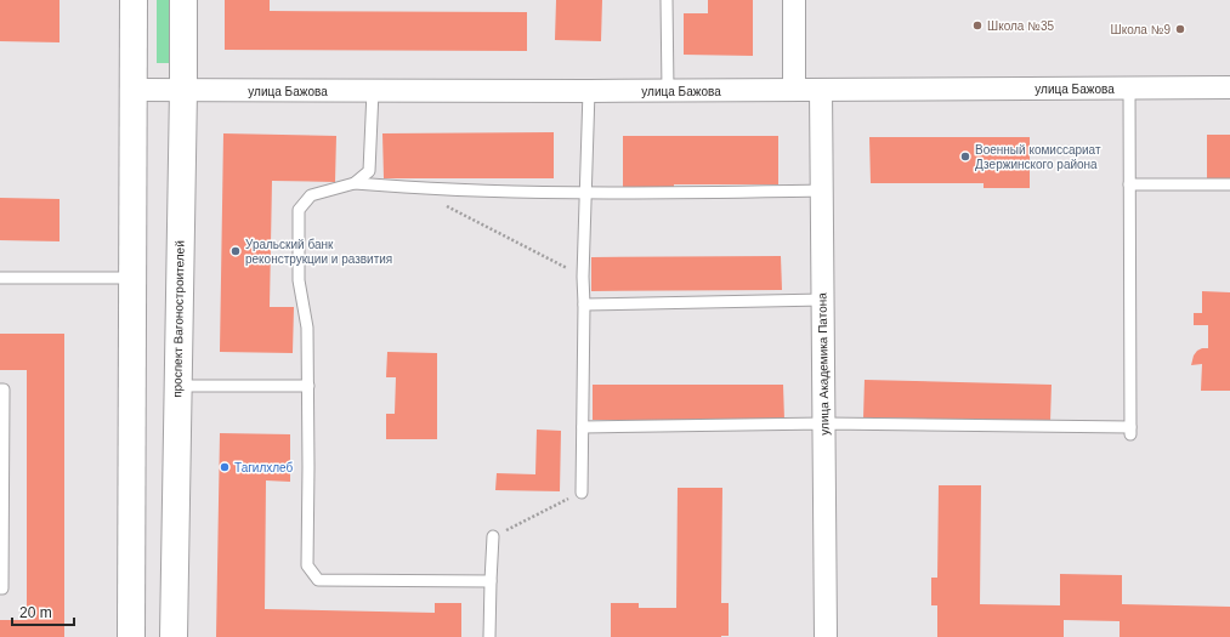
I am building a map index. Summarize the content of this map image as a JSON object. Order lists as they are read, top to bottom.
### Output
{
  "streets": {
    "main road": ["проспект Вагоностроителей"],
    "street": ["улица Бажова", "улица Академика Патона"]
  },
  "crossings": [
    ["улица Бажова", "проспект Вагоностроителей"],
    ["улица Бажова", "улица Академика Патона"]
  ],
  "places": [
    "Школа №35",
    "Школа №9",
    "Военный комиссариат Дзержинского района",
    "Уральский банк реконструкции и развития",
    "Тагилхлеб"
  ],
  "scale_bar": "20 m"
}
